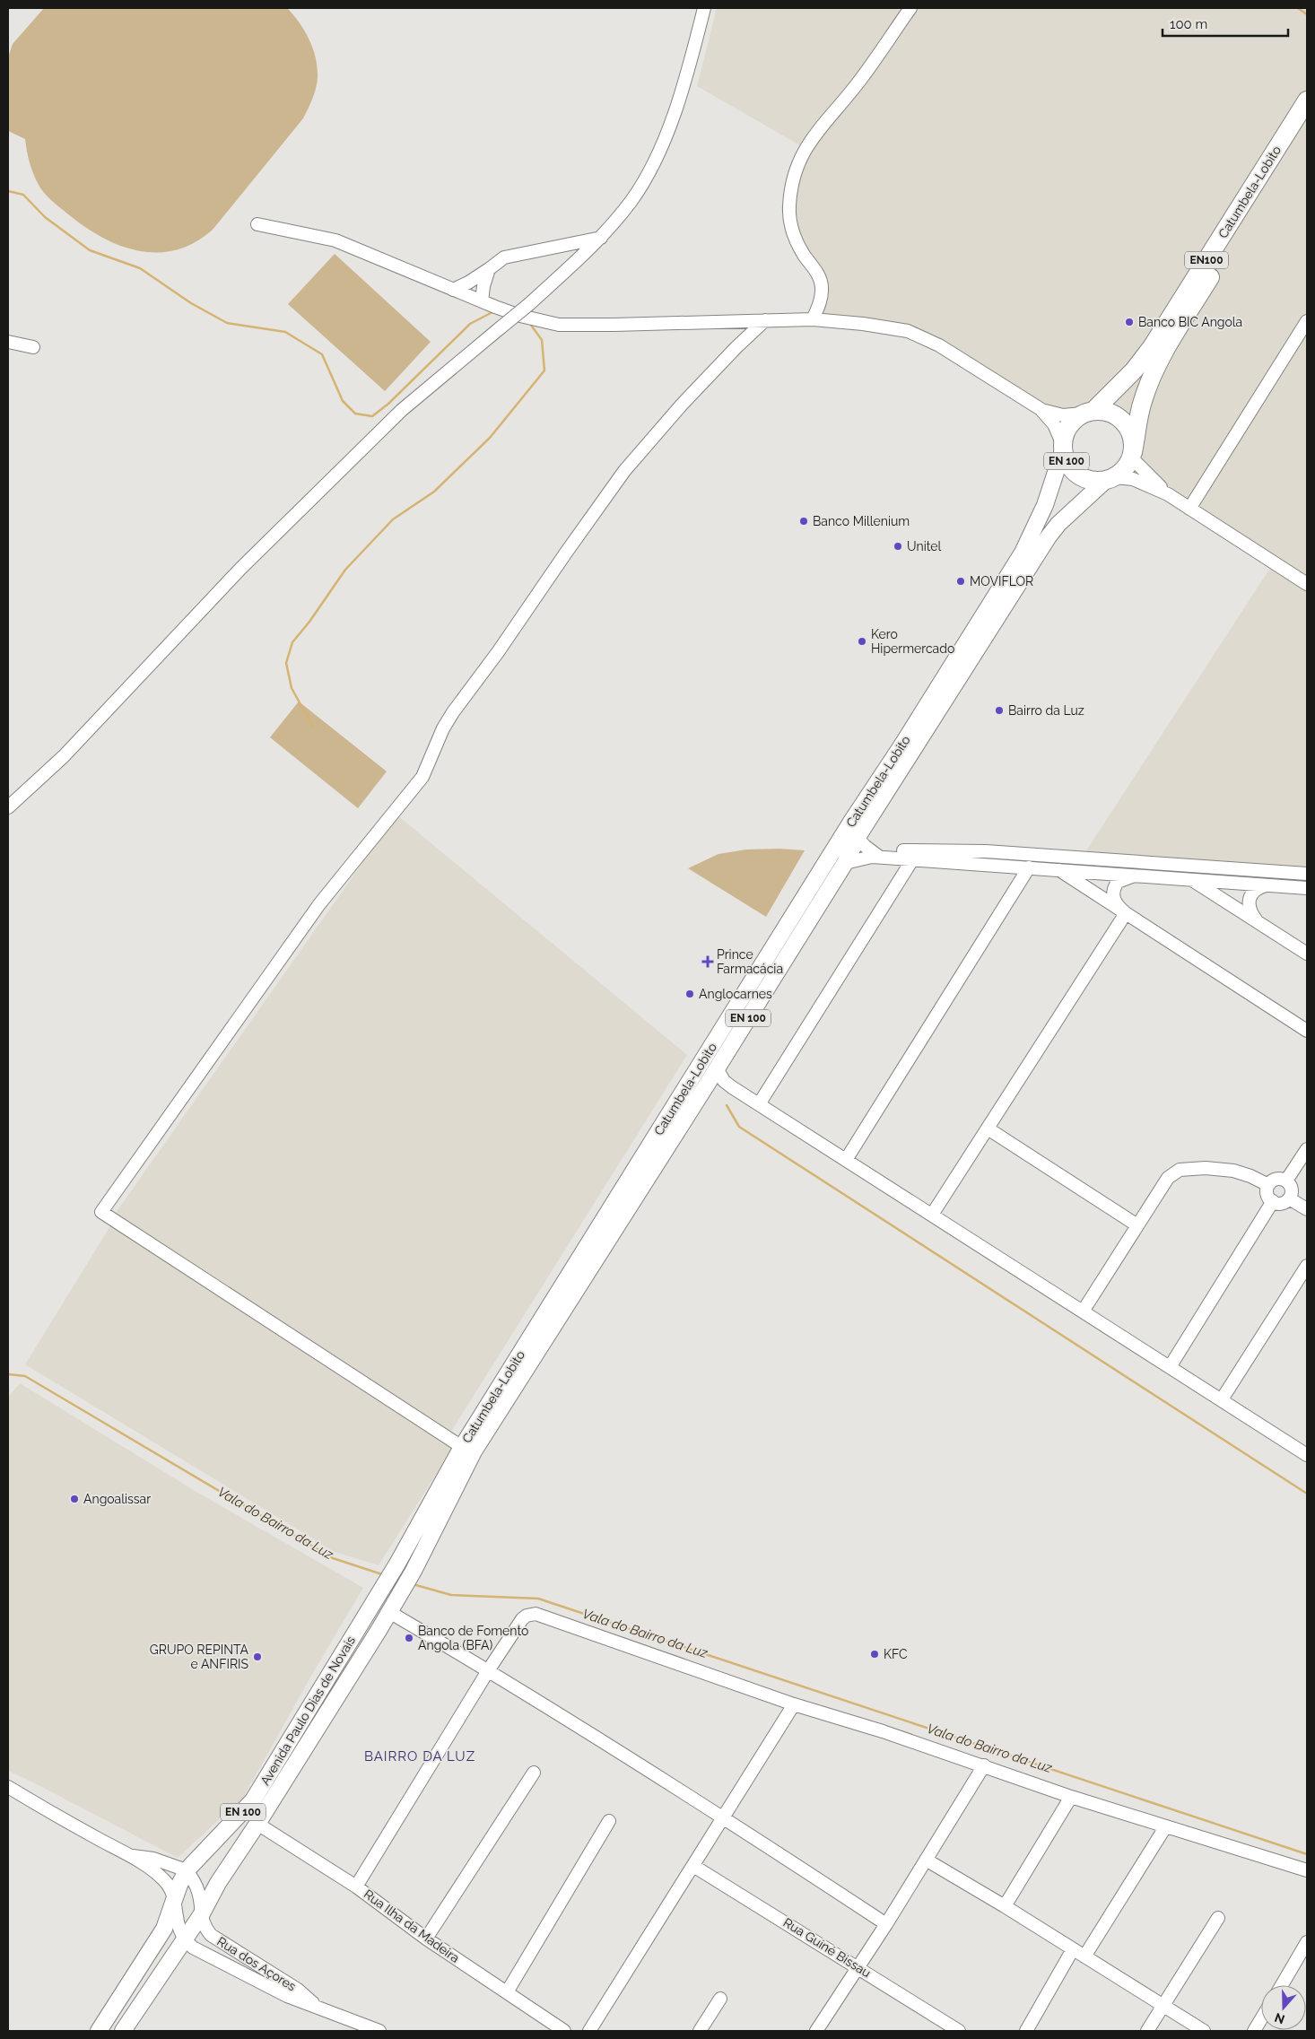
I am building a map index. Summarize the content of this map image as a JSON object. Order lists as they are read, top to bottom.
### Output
{
  "streets": {
    "highway": ["Catumbela-Lobito", "EN100", "EN 100"],
    "main road": ["Avenida Paulo Dias de Novais"],
    "street": ["Rua Ilha da Madeira", "Rua Guiné Bissau", "Rua dos Açores"]
  },
  "crossings": [
    ["Catumbela-Lobito", "EN 100"],
    ["Catumbela-Lobito", "Avenida Paulo Dias de Novais"],
    ["Avenida Paulo Dias de Novais", "Rua Ilha da Madeira"],
    ["Avenida Paulo Dias de Novais", "Rua dos Açores"]
  ],
  "districts": ["BAIRRO DA LUZ"],
  "water": ["Vala do Bairro da Luz"],
  "places": {
    "other": [
      "Banco BIC Angola",
      "Banco Millenium",
      "Unitel",
      "MOVIFLOR",
      "Kero Hipermercado",
      "Bairro da Luz",
      "Anglocarnes",
      "Angoalissar",
      "Banco de Fomento Angola (BFA)",
      "KFC",
      "GRUPO REPINTA e ANFIRIS"
    ],
    "health": ["Prince Farmacácia"]
  },
  "scale_bar": "100 m",
  "north": "bottom"
}
